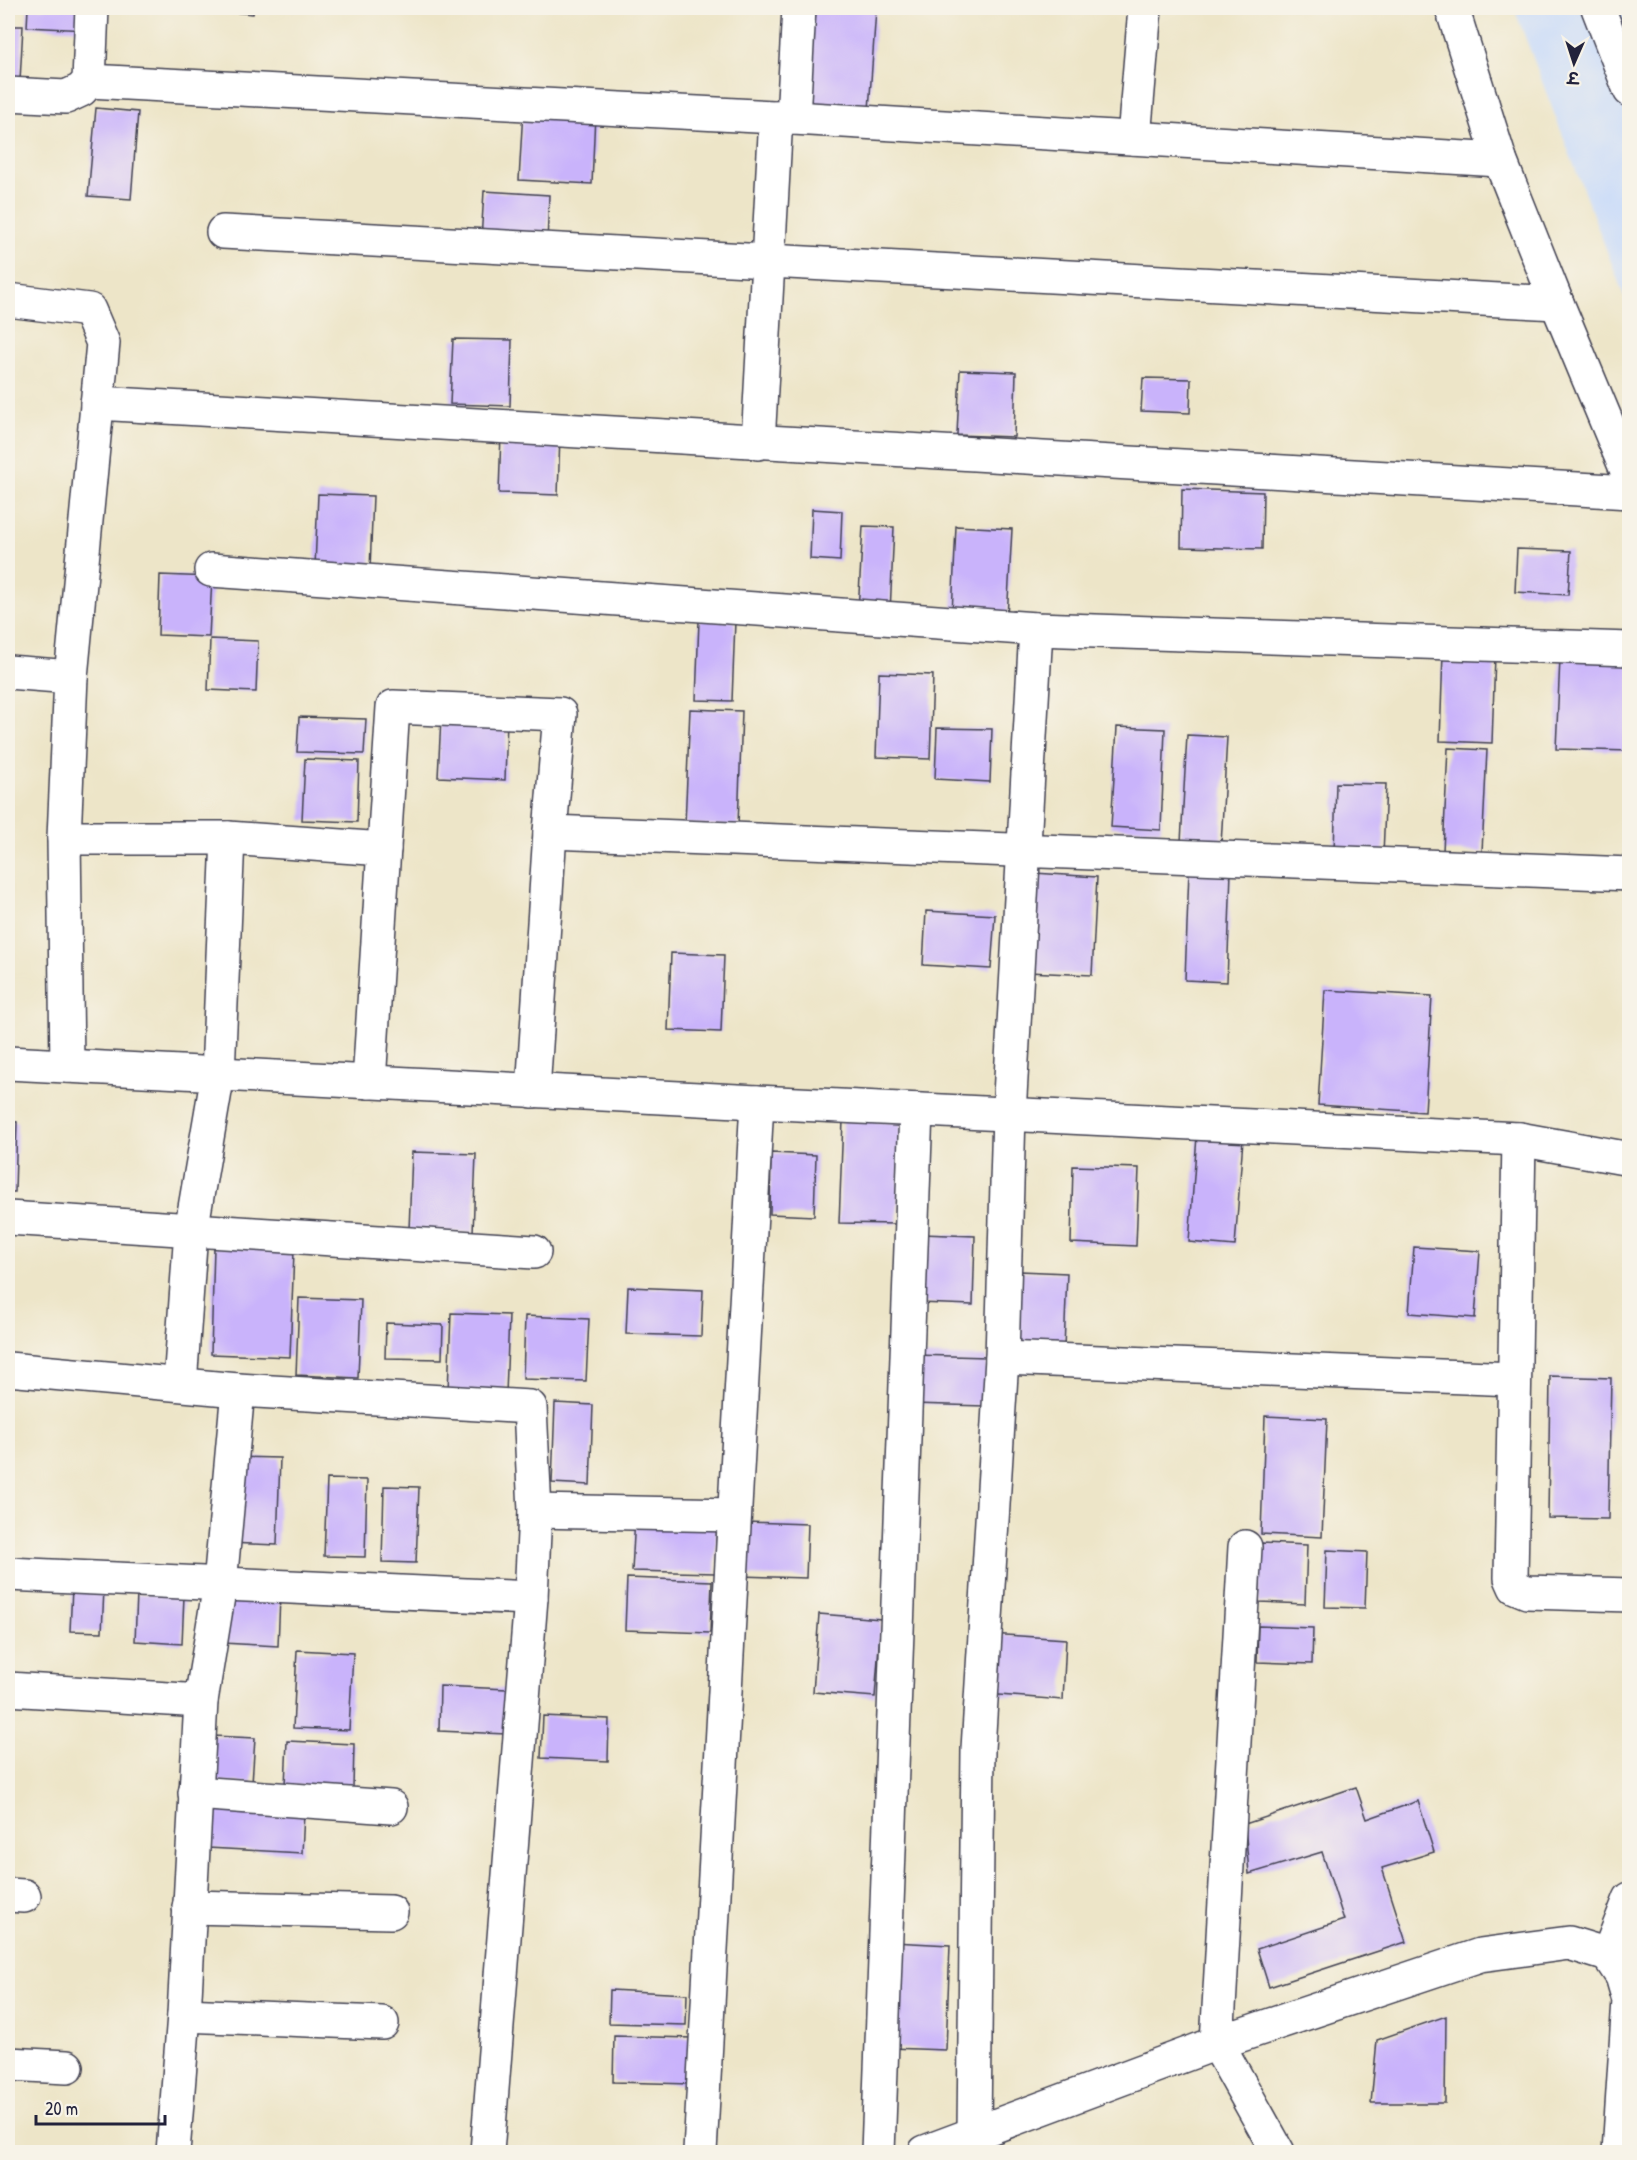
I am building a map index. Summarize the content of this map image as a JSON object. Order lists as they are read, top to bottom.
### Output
{
  "scale_bar": "20 m",
  "north": "bottom"
}
